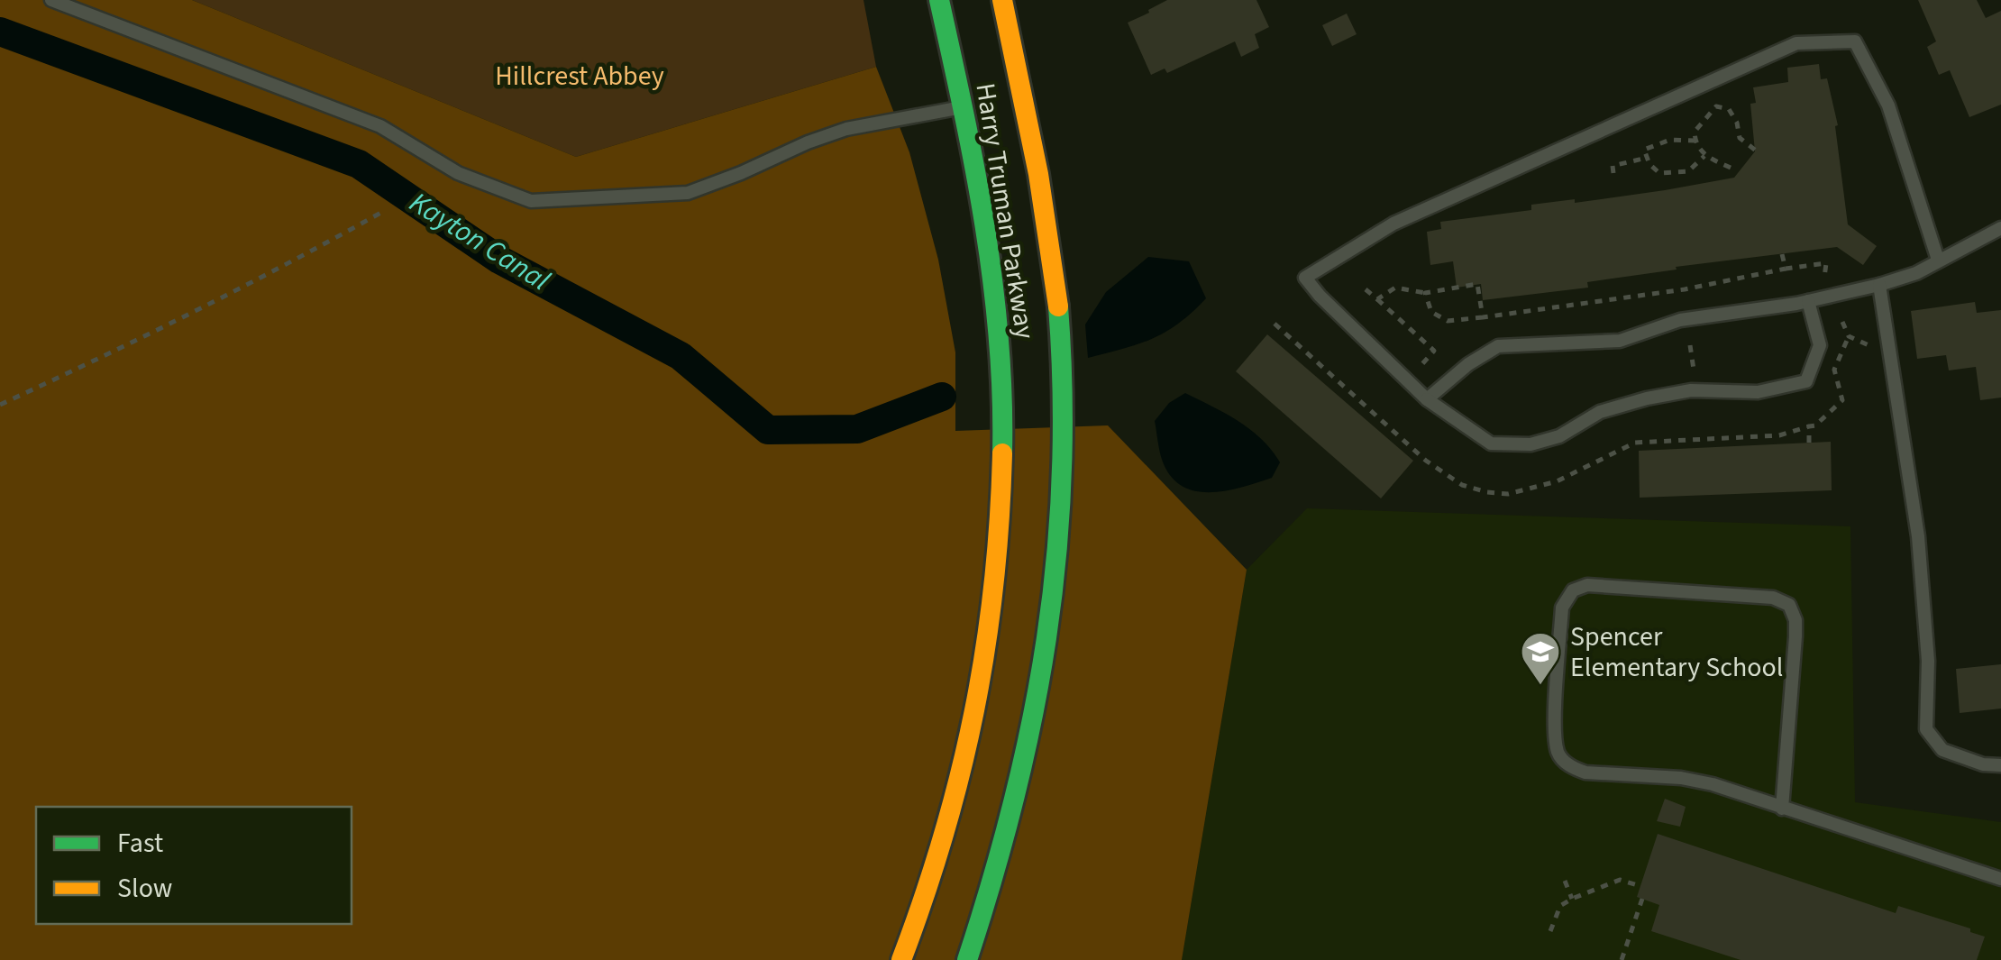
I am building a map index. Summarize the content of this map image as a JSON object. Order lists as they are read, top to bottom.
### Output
{
  "streets": {
    "highway": ["Harry Truman Parkway"]
  },
  "water": ["Kayton Canal"],
  "parks": ["Hillcrest Abbey"],
  "places": {
    "school or university": ["Spencer Elementary School"]
  },
  "legend": ["Fast", "Slow"]
}
